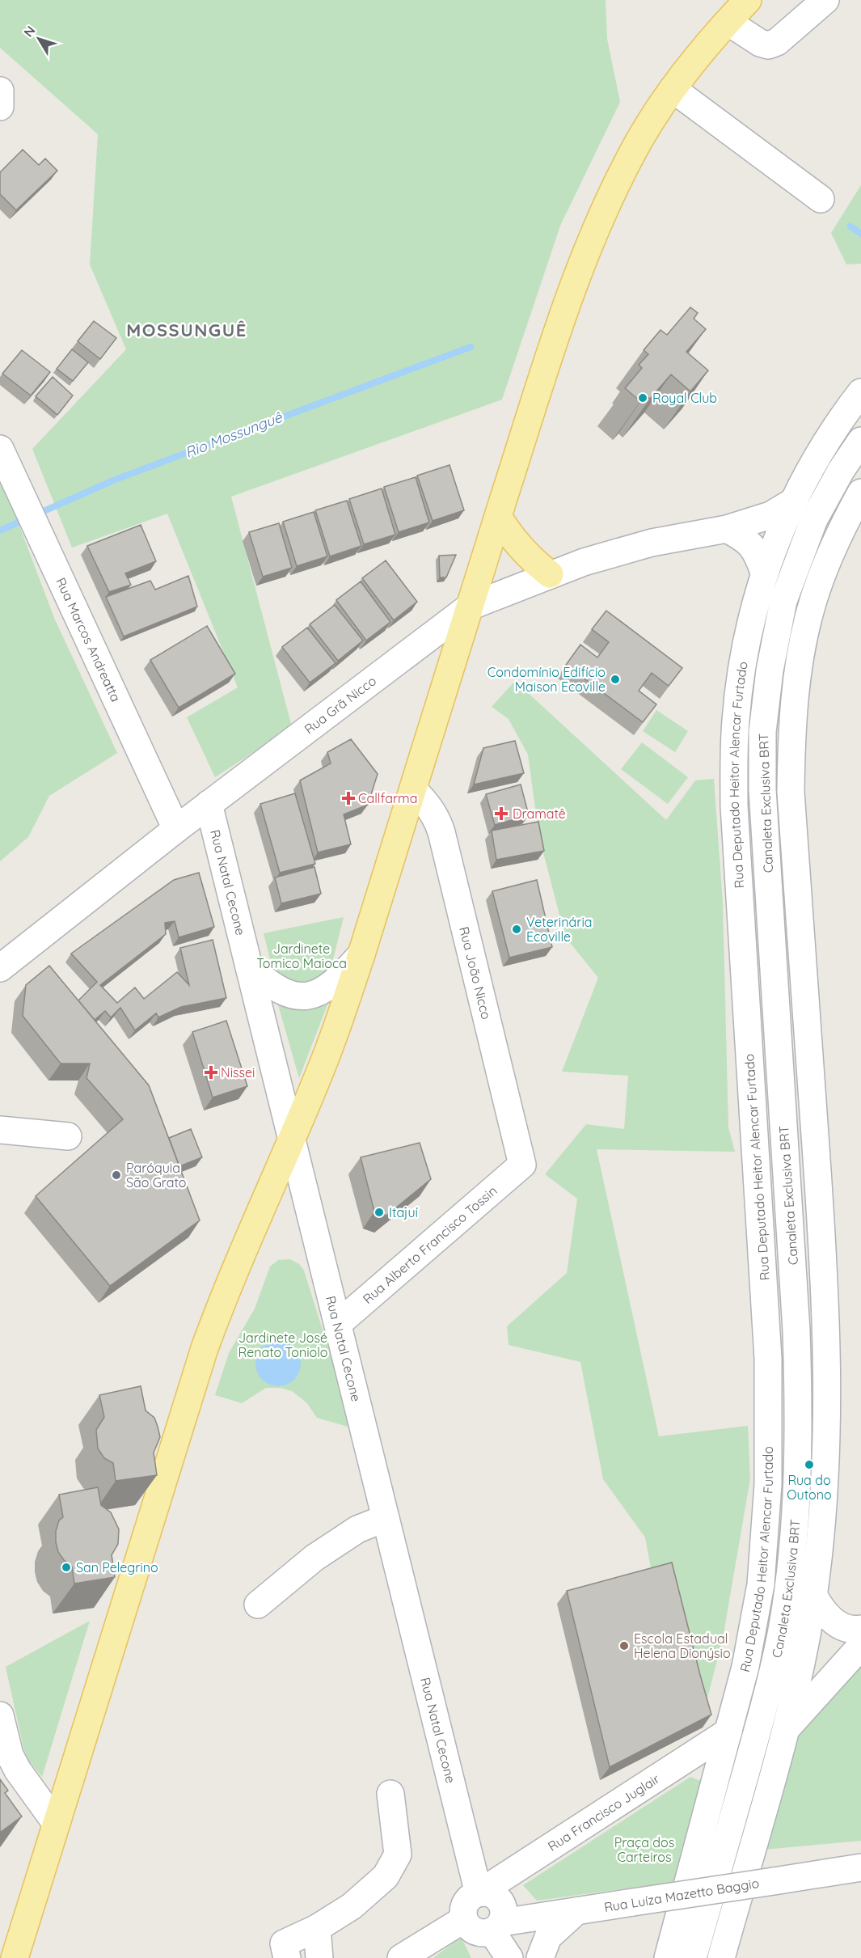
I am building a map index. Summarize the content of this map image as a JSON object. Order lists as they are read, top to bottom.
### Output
{
  "streets": {
    "street": [
      "Rua Marcos Andreatta",
      "Rua Grã Nicco",
      "Rua Deputado Heitor Alencar Furtado",
      "Canaleta Exclusiva BRT",
      "Rua Natal Cecone",
      "Rua João Nicco",
      "Rua Alberto Francisco Tossin",
      "Rua Francisco Juglair",
      "Rua Luíza Mazetto Baggio"
    ]
  },
  "crossings": [
    ["Rua Marcos Andreatta", "Rua Grã Nicco"],
    ["Rua Grã Nicco", "Rua Deputado Heitor Alencar Furtado"],
    ["Rua Grã Nicco", "Rua Natal Cecone"],
    ["Rua Deputado Heitor Alencar Furtado", "Rua Francisco Juglair"],
    ["Rua Natal Cecone", "Rua Alberto Francisco Tossin"],
    ["Rua Natal Cecone", "Rua Francisco Juglair"],
    ["Rua Natal Cecone", "Rua Luíza Mazetto Baggio"],
    ["Rua João Nicco", "Rua Alberto Francisco Tossin"],
    ["Rua Francisco Juglair", "Rua Luíza Mazetto Baggio"]
  ],
  "districts": ["MOSSUNGUÊ"],
  "water": ["Rio Mossunguê"],
  "parks": ["Jardinete Tomico Maioca", "Jardinete José Renato Toniolo", "Praça dos Carteiros"],
  "places": {
    "other": [
      "Royal Club",
      "Condomínio Edifício Maison Ecoville",
      "Veterinária Ecoville",
      "Paróquia São Grato",
      "Itajuí",
      "Rua do Outono",
      "San Pelegrino",
      "Escola Estadual Helena Dionýsio"
    ],
    "health": ["Callfarma", "Dramatê", "Nissei"]
  },
  "north": "top left"
}
